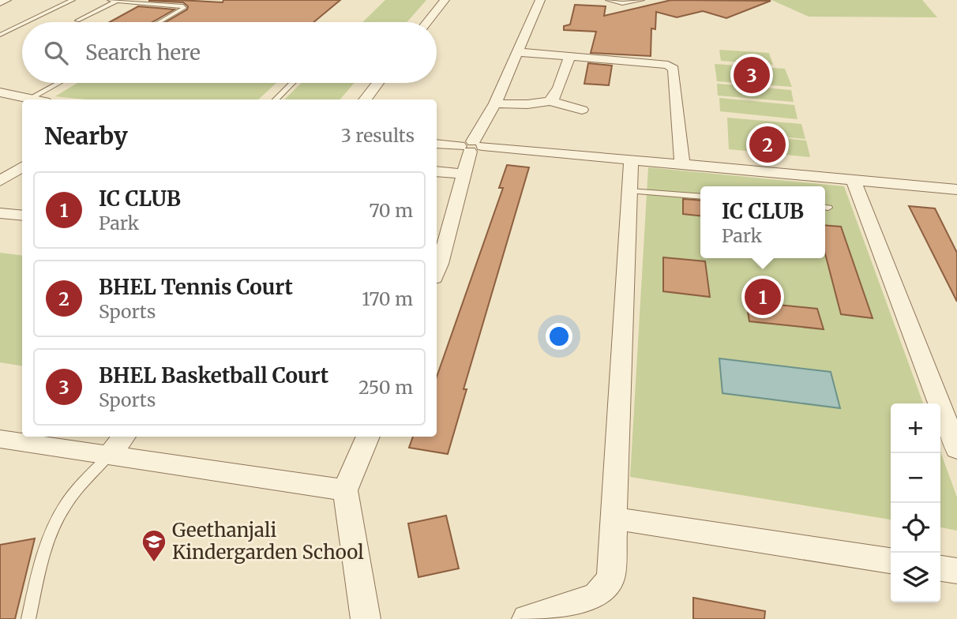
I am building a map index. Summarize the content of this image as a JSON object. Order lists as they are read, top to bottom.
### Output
{
  "places": {
    "school or university": ["Geethanjali Kindergarden School"]
  },
  "page": {
    "search": "Search here",
    "pins": ["3", "2", "1"],
    "heading": ["Nearby", "3 results"],
    "list": [
      {
        "mark": "1",
        "name": "IC CLUB",
        "note": "Park",
        "value": "70 m"
      },
      {
        "mark": "2",
        "name": "BHEL Tennis Court",
        "note": "Sports",
        "value": "170 m"
      },
      {
        "mark": "3",
        "name": "BHEL Basketball Court",
        "note": "Sports",
        "value": "250 m"
      }
    ],
    "popup": ["IC CLUB", "Park"],
    "map_buttons": ["+", "−"]
  }
}
